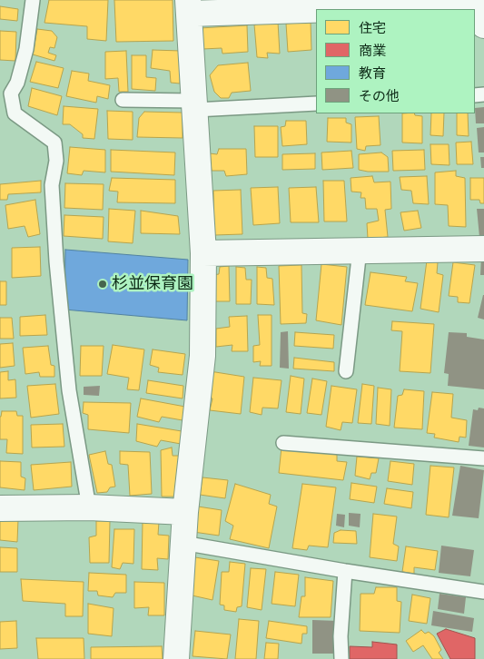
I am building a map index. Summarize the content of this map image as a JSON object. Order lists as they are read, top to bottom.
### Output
{
  "places": ["杉並保育園"],
  "legend": [
    "住宅",
    "商業",
    "教育",
    "その他"
  ]
}
